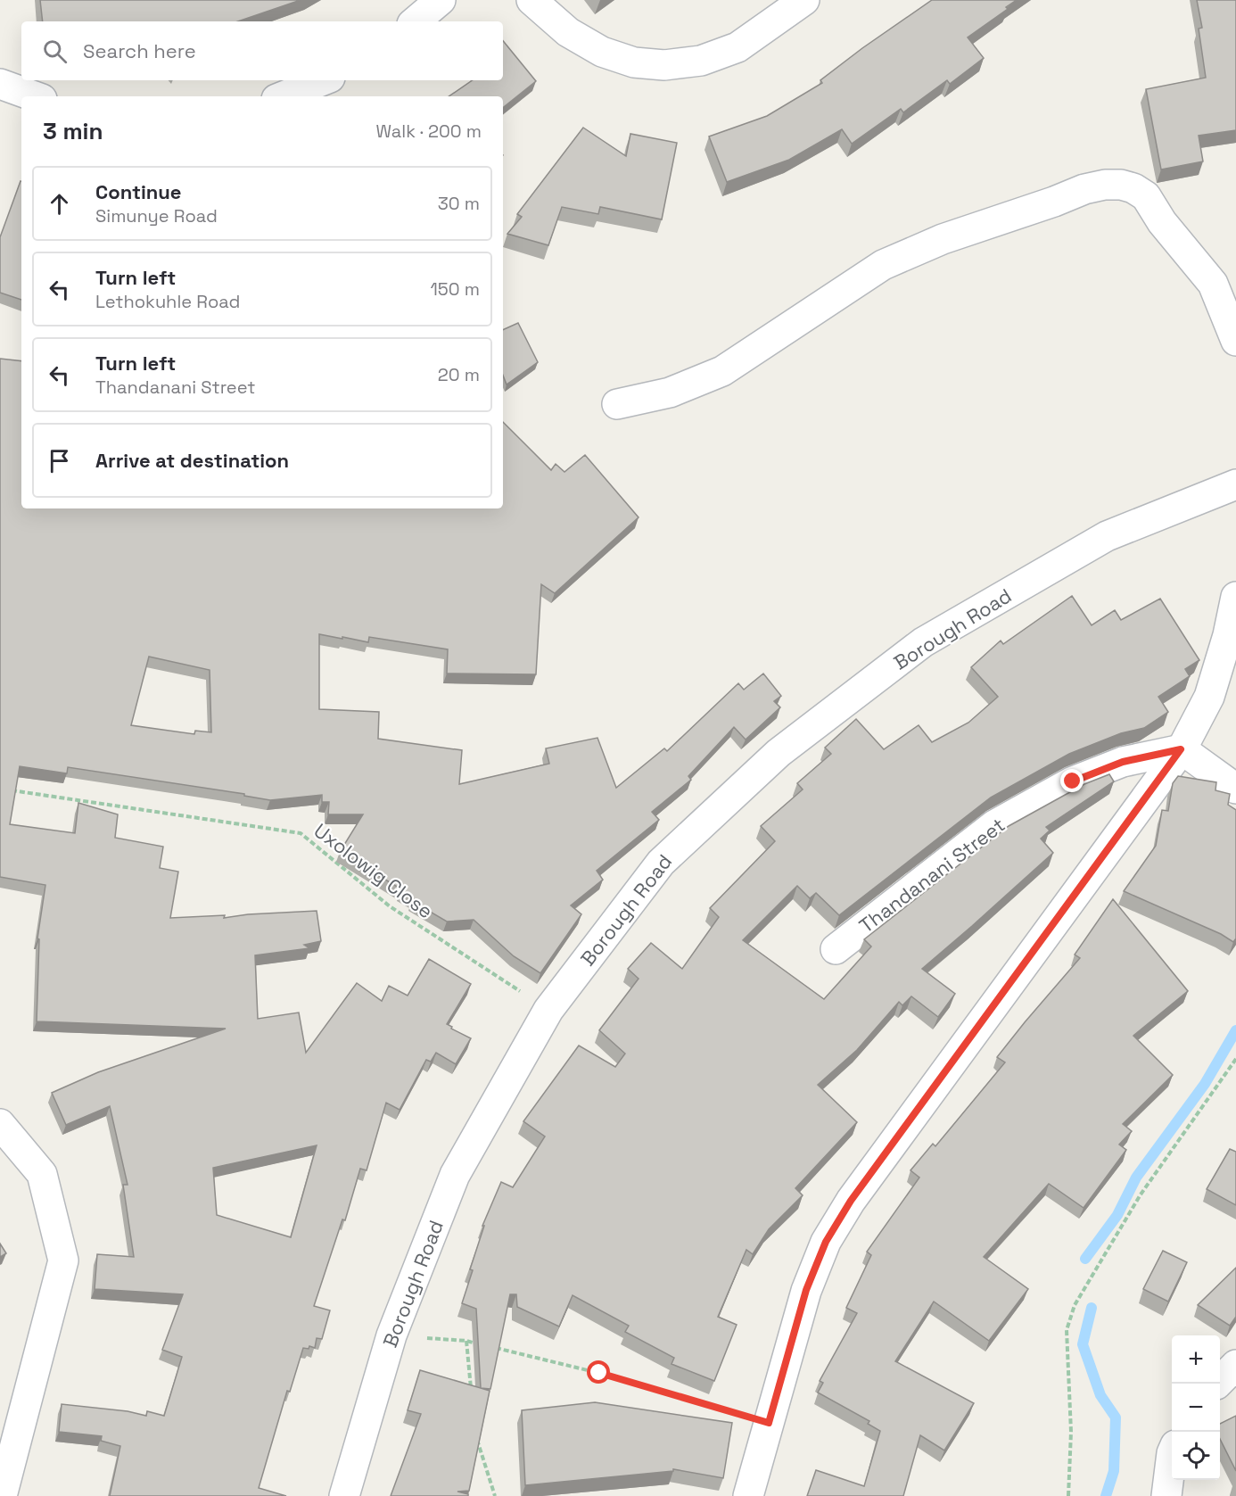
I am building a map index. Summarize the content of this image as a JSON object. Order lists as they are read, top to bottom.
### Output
{
  "streets": {
    "street": ["Borough Road", "Thandanani Street"],
    "path": ["Uxolowig Close"]
  },
  "crossings": [
    ["Borough Road", "Uxolowig Close"]
  ],
  "page": {
    "search": "Search here",
    "heading": ["3 min", "Walk · 200 m"],
    "list": [
      ["Continue", "Simunye Road", "30 m"],
      ["Turn left", "Lethokuhle Road", "150 m"],
      ["Turn left", "Thandanani Street", "20 m"],
      "Arrive at destination"
    ],
    "map_buttons": ["+", "−"]
  }
}
